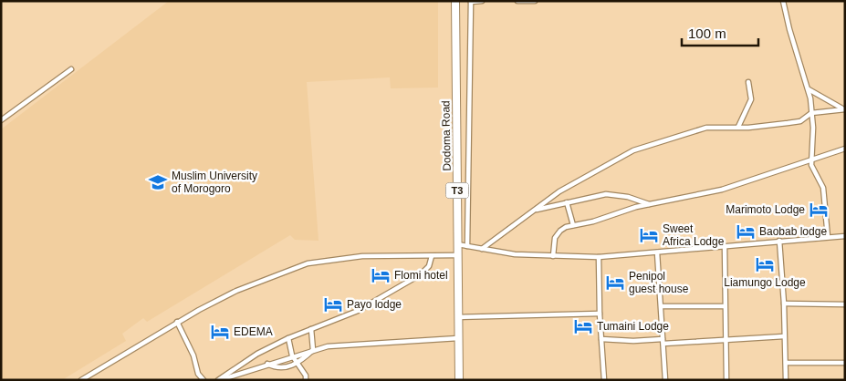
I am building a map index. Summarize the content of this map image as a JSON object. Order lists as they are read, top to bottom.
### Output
{
  "streets": {
    "highway": ["Dodoma Road", "T3"]
  },
  "places": {
    "school or university": ["Muslim University of Morogoro"],
    "hotel": [
      "Marimoto Lodge",
      "Baobab lodge",
      "Sweet Africa Lodge",
      "Liamungo Lodge",
      "Flomi hotel",
      "Penipol guest house",
      "Payo lodge",
      "Tumaini Lodge",
      "EDEMA"
    ]
  },
  "scale_bar": "100 m"
}
